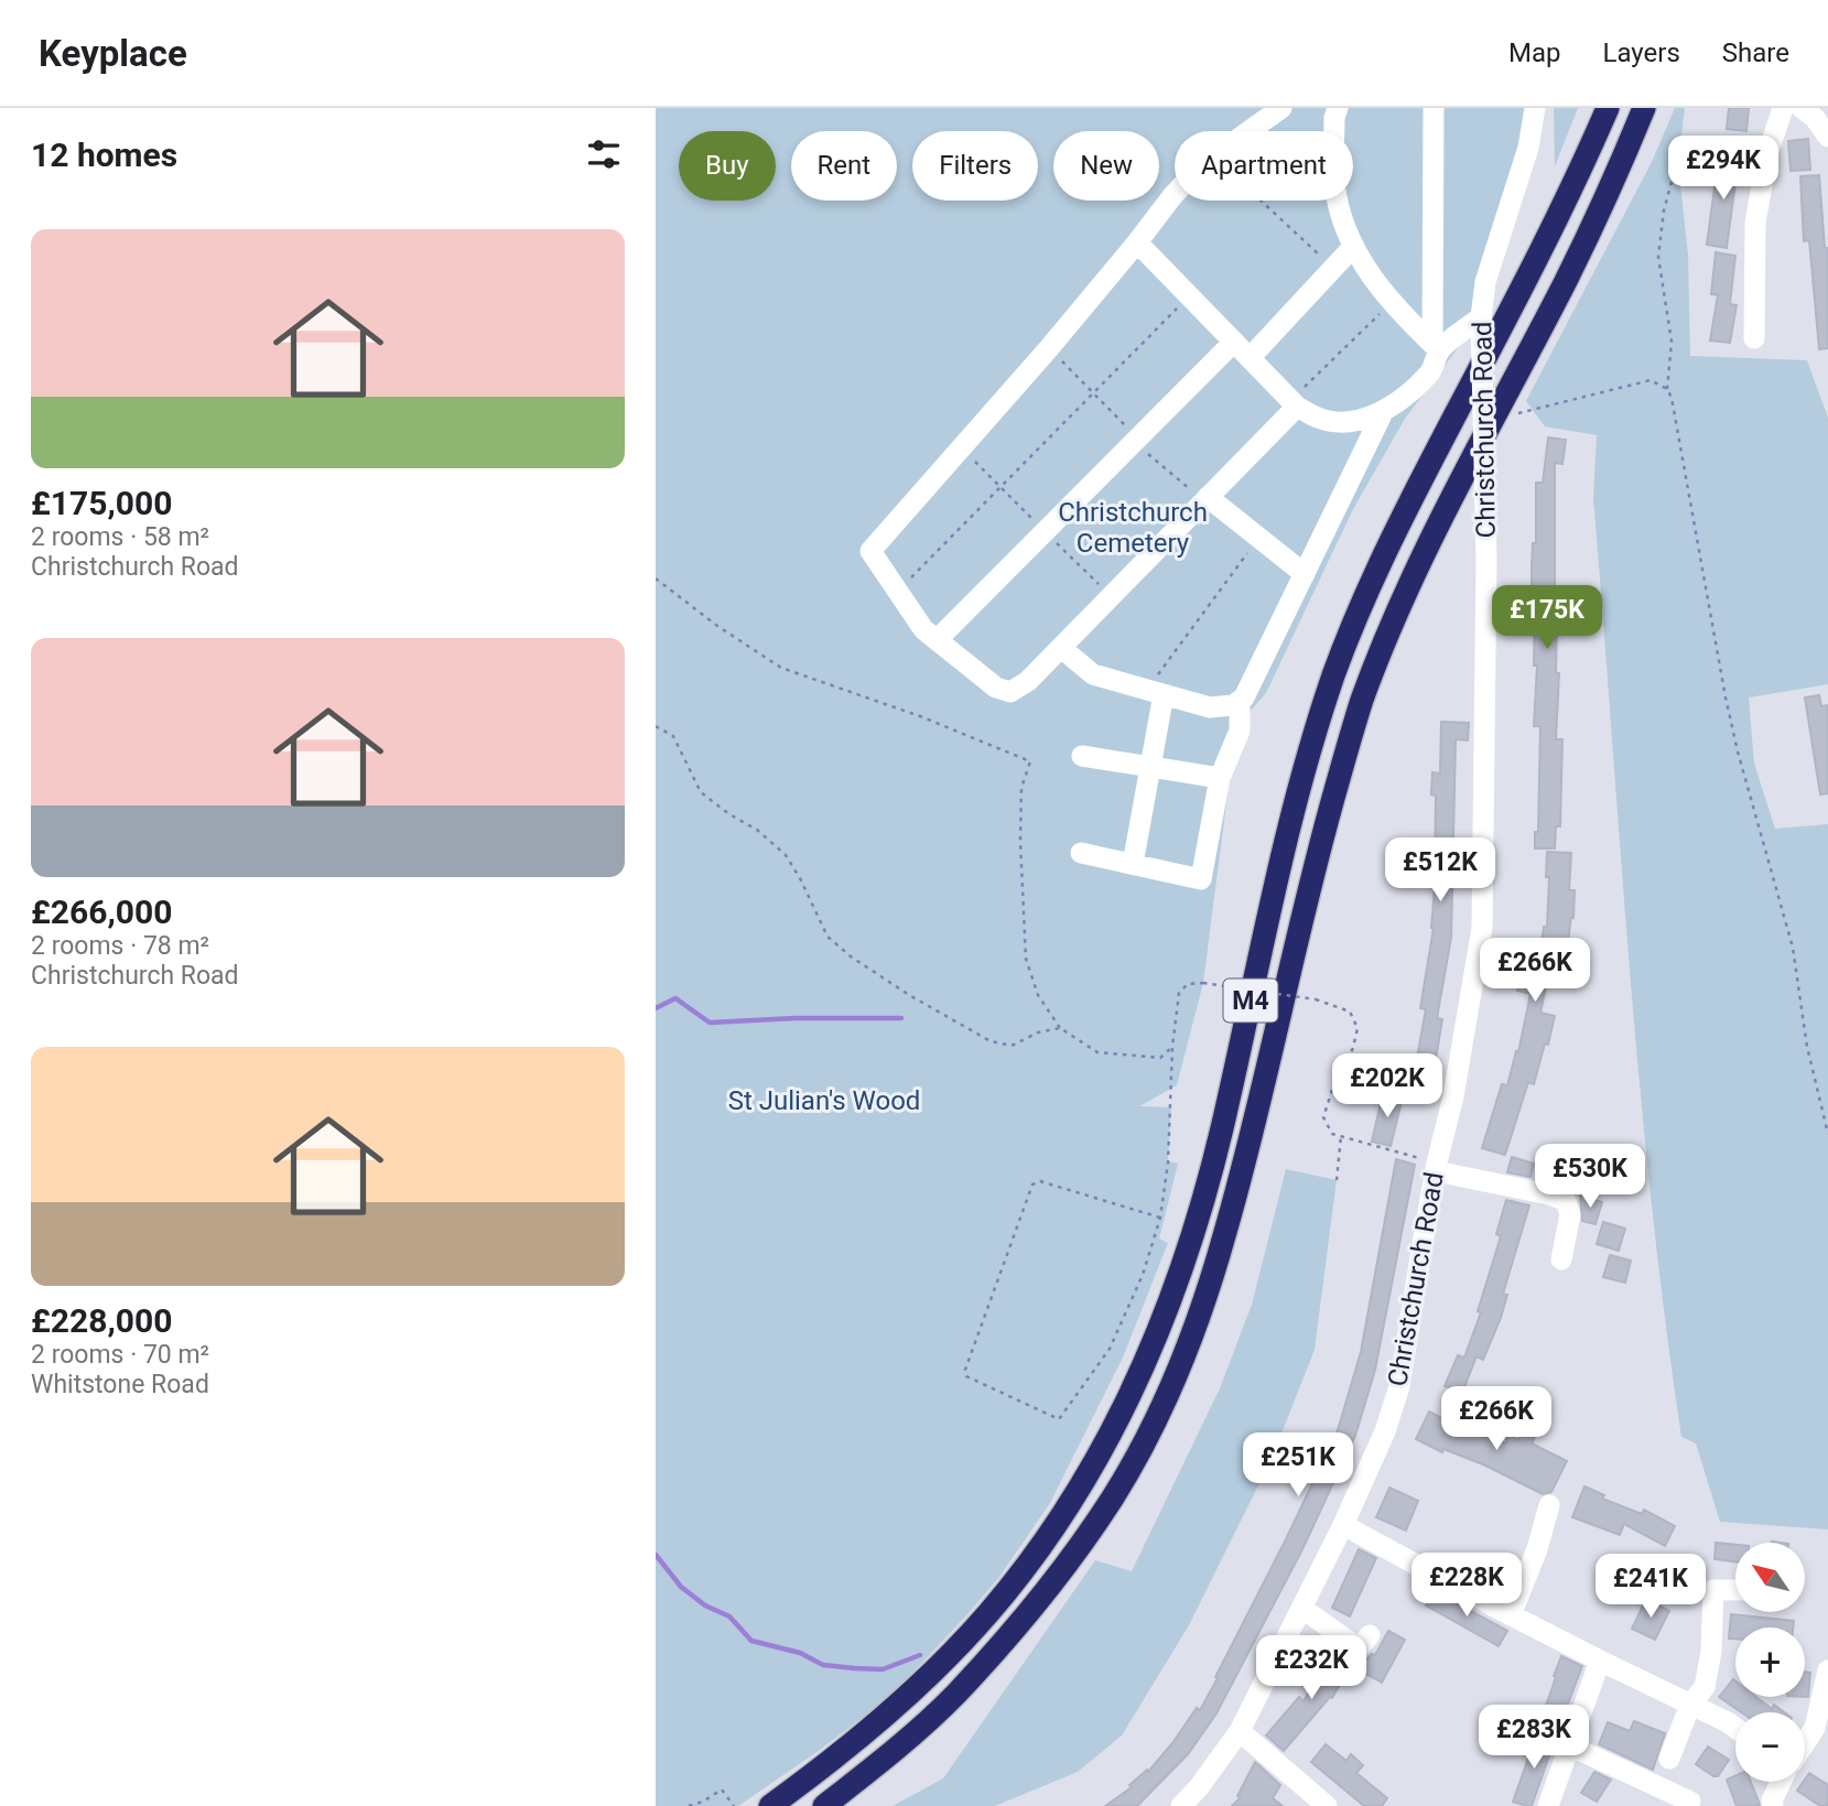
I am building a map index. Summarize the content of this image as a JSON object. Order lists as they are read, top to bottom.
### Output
{
  "streets": {
    "highway": ["M4"],
    "street": ["Christchurch Road"]
  },
  "parks": ["Christchurch Cemetery", "St Julian's Wood"],
  "north": "top left",
  "page": {
    "header": "Keyplace",
    "nav": ["Map", "Layers", "Share"],
    "heading": "12 homes",
    "chip": [
      "Buy",
      "Rent",
      "Filters",
      "New",
      "Apartment"
    ],
    "price": [
      "£294K",
      "£175K",
      "£512K",
      "£266K",
      "£202K",
      "£530K",
      "£266K",
      "£251K",
      "£228K",
      "£241K",
      "£232K",
      "£283K"
    ],
    "list": [
      {
        "name": "£175,000",
        "note": "2 rooms · 58 m² · Christchurch Road"
      },
      {
        "name": "£266,000",
        "note": "2 rooms · 78 m² · Christchurch Road"
      },
      {
        "name": "£228,000",
        "note": "2 rooms · 70 m² · Whitstone Road"
      }
    ],
    "map_buttons": ["+", "−"]
  }
}
